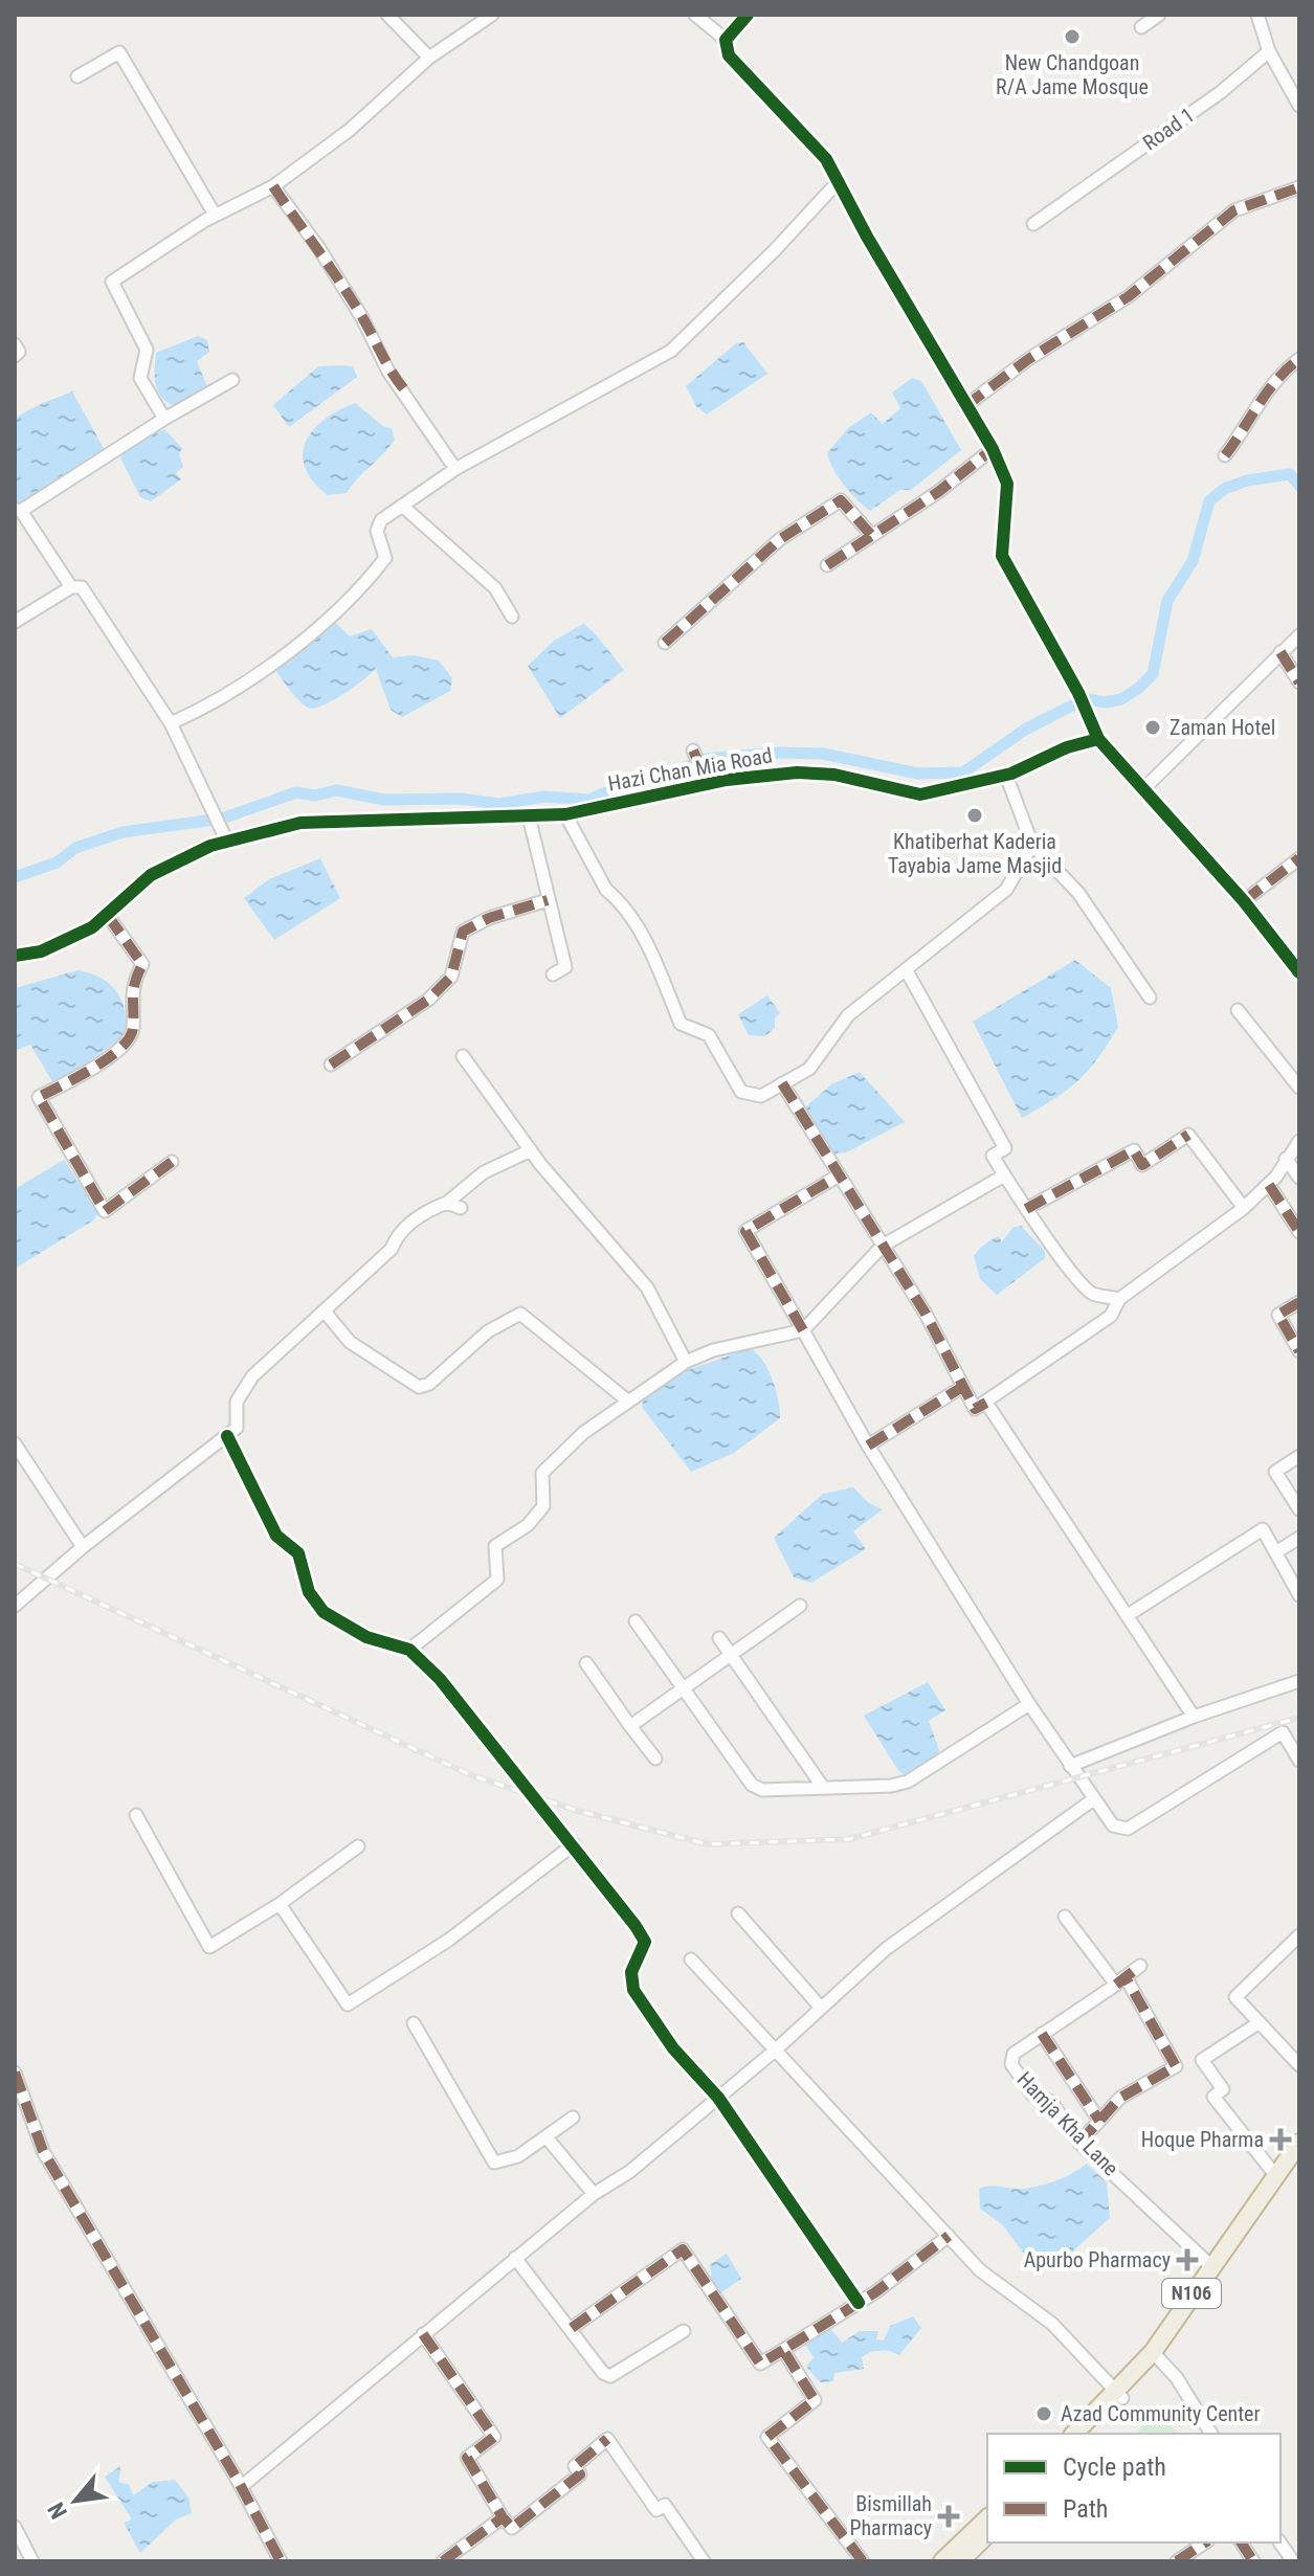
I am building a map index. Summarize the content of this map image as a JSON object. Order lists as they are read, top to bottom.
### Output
{
  "streets": {
    "highway": ["N106"],
    "street": ["Road 1", "Hazi Chan Mia Road", "Hamja Kha Lane"]
  },
  "crossings": [
    ["Hamja Kha Lane", "N106"]
  ],
  "places": {
    "other": [
      "New Chandgoan R/A Jame Mosque",
      "Zaman Hotel",
      "Khatiberhat Kaderia Tayabia Jame Masjid",
      "Azad Community Center"
    ],
    "health": ["Hoque Pharma", "Apurbo Pharmacy", "Bismillah Pharmacy"]
  },
  "legend": ["Cycle path", "Path"],
  "north": "bottom left"
}
